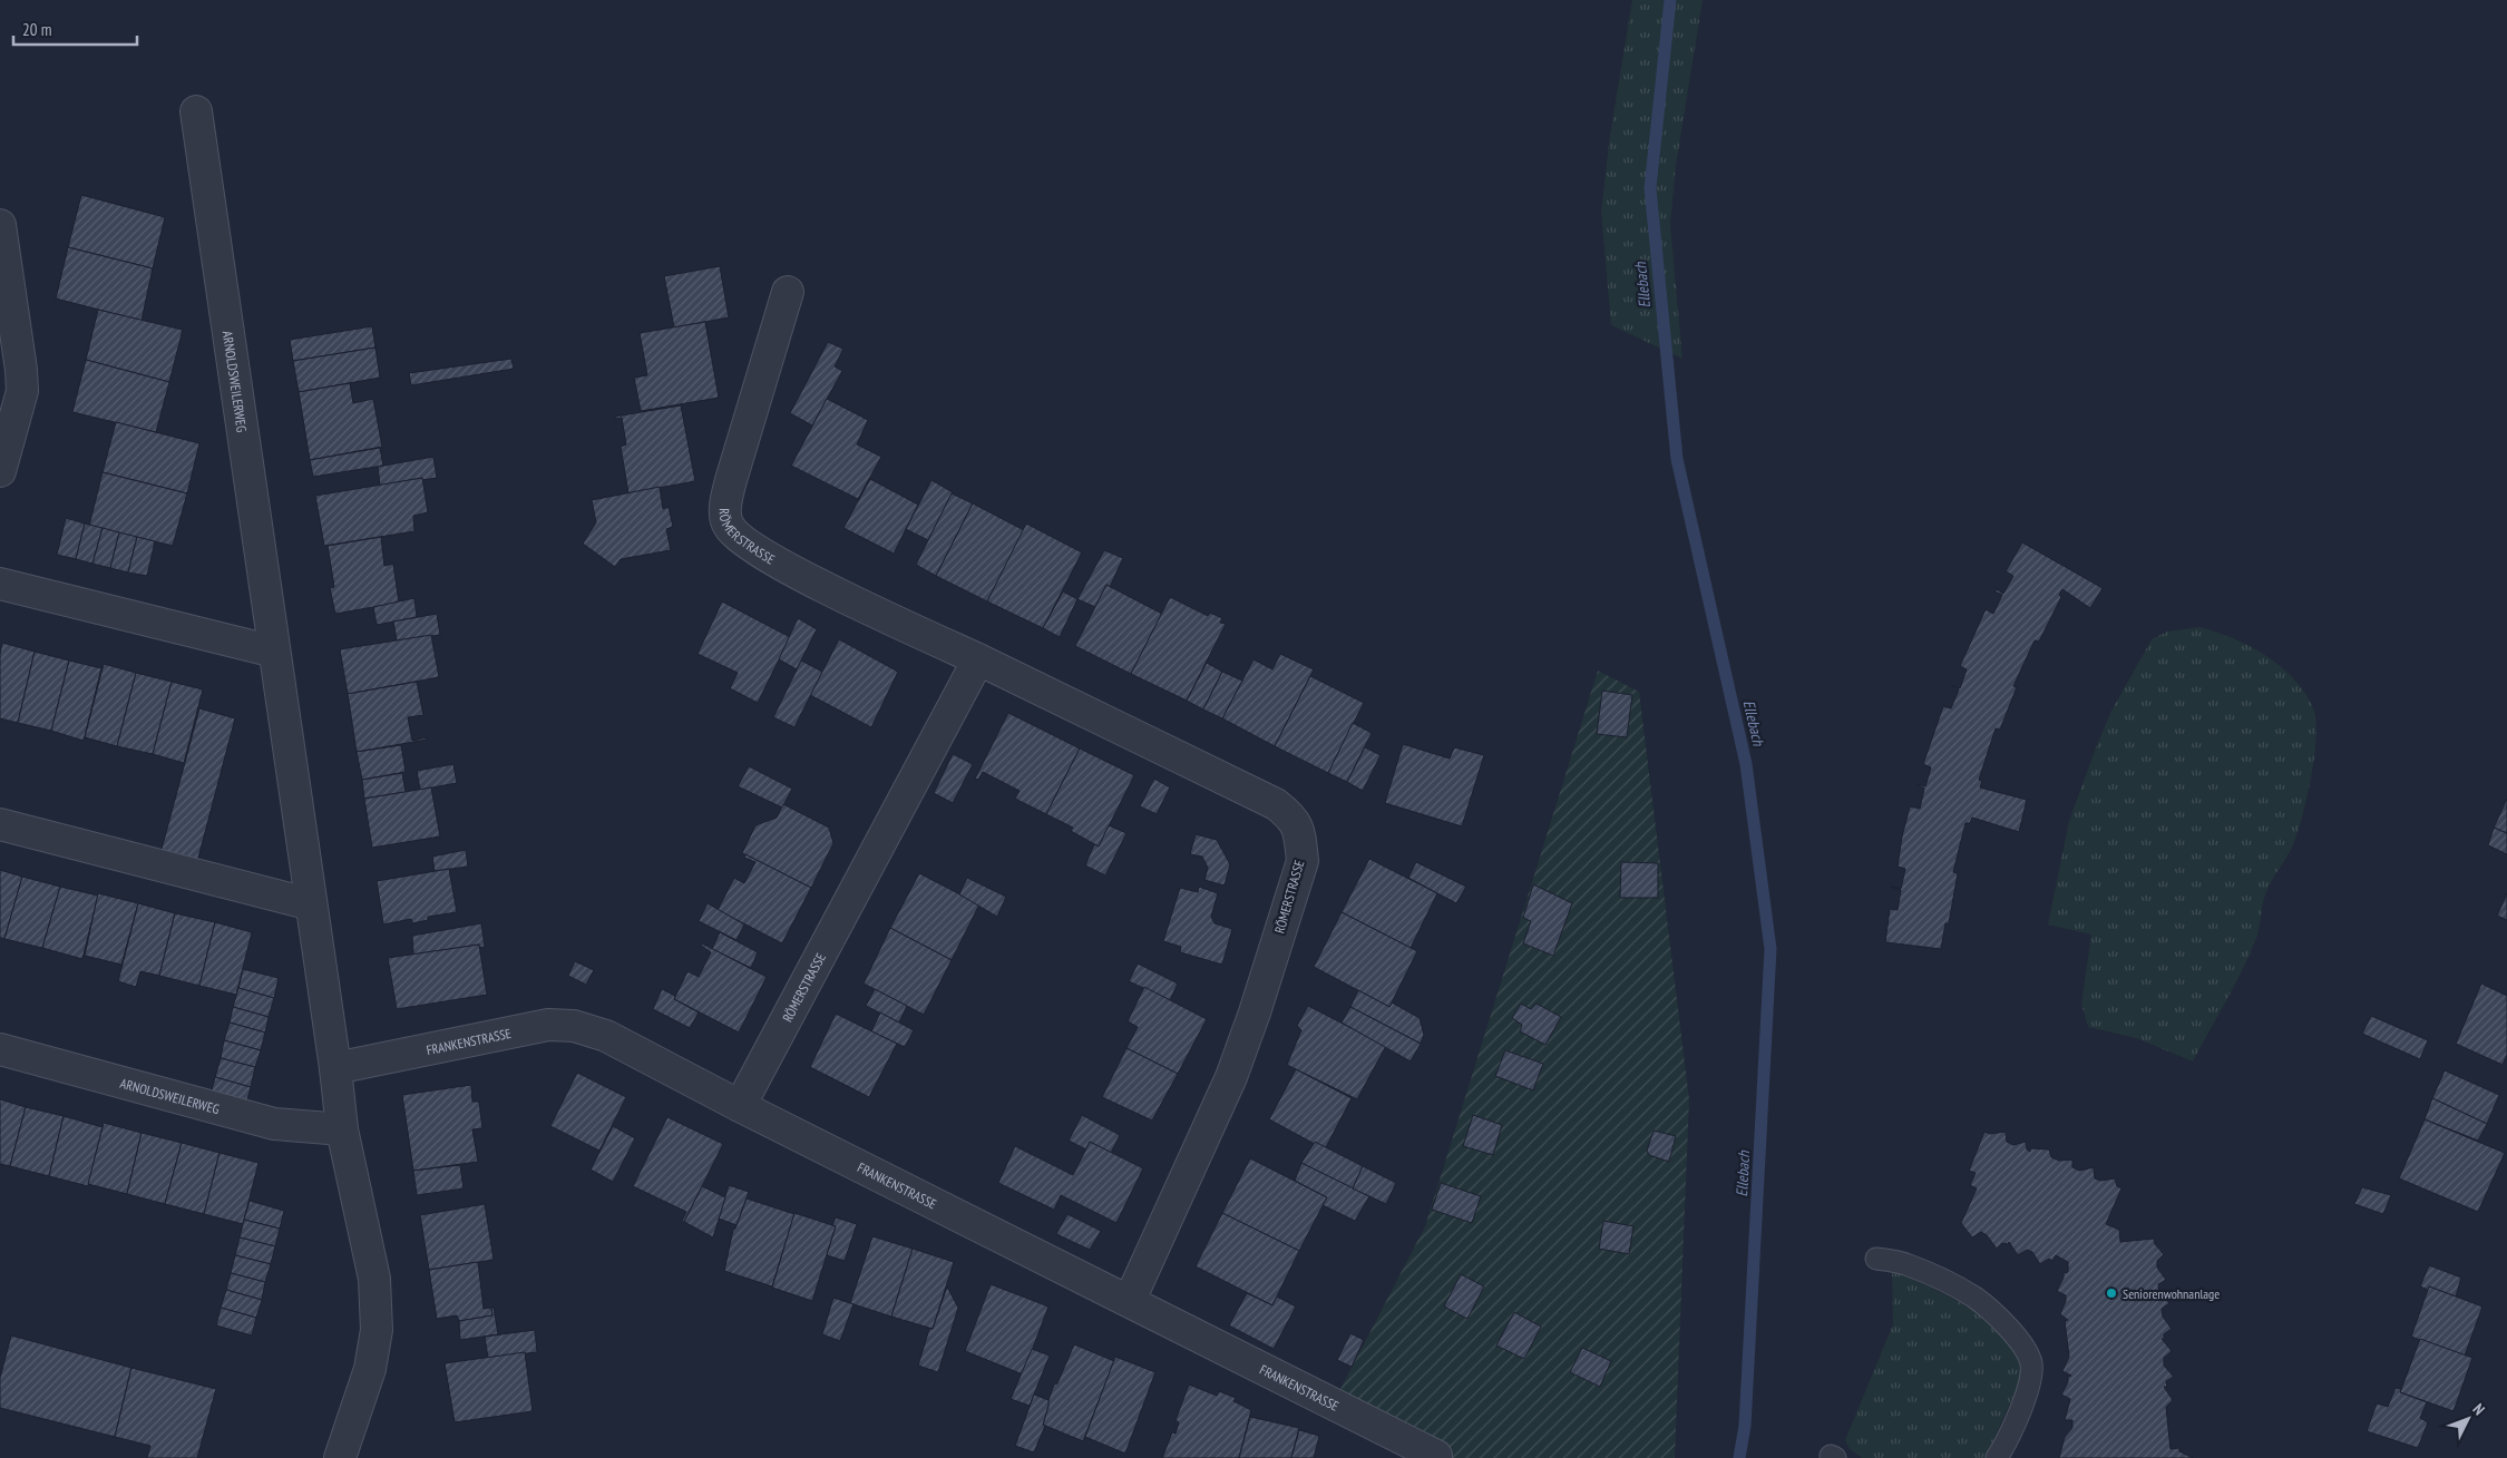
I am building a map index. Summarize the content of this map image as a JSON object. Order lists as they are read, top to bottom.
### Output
{
  "streets": {
    "street": ["ARNOLDSWEILERWEG", "RÖMERSTRASSE", "FRANKENSTRASSE"]
  },
  "crossings": [
    ["ARNOLDSWEILERWEG", "FRANKENSTRASSE"],
    ["RÖMERSTRASSE", "FRANKENSTRASSE"]
  ],
  "water": ["Ellebach"],
  "places": ["Seniorenwohnanlage"],
  "scale_bar": "20 m",
  "north": "top right"
}
